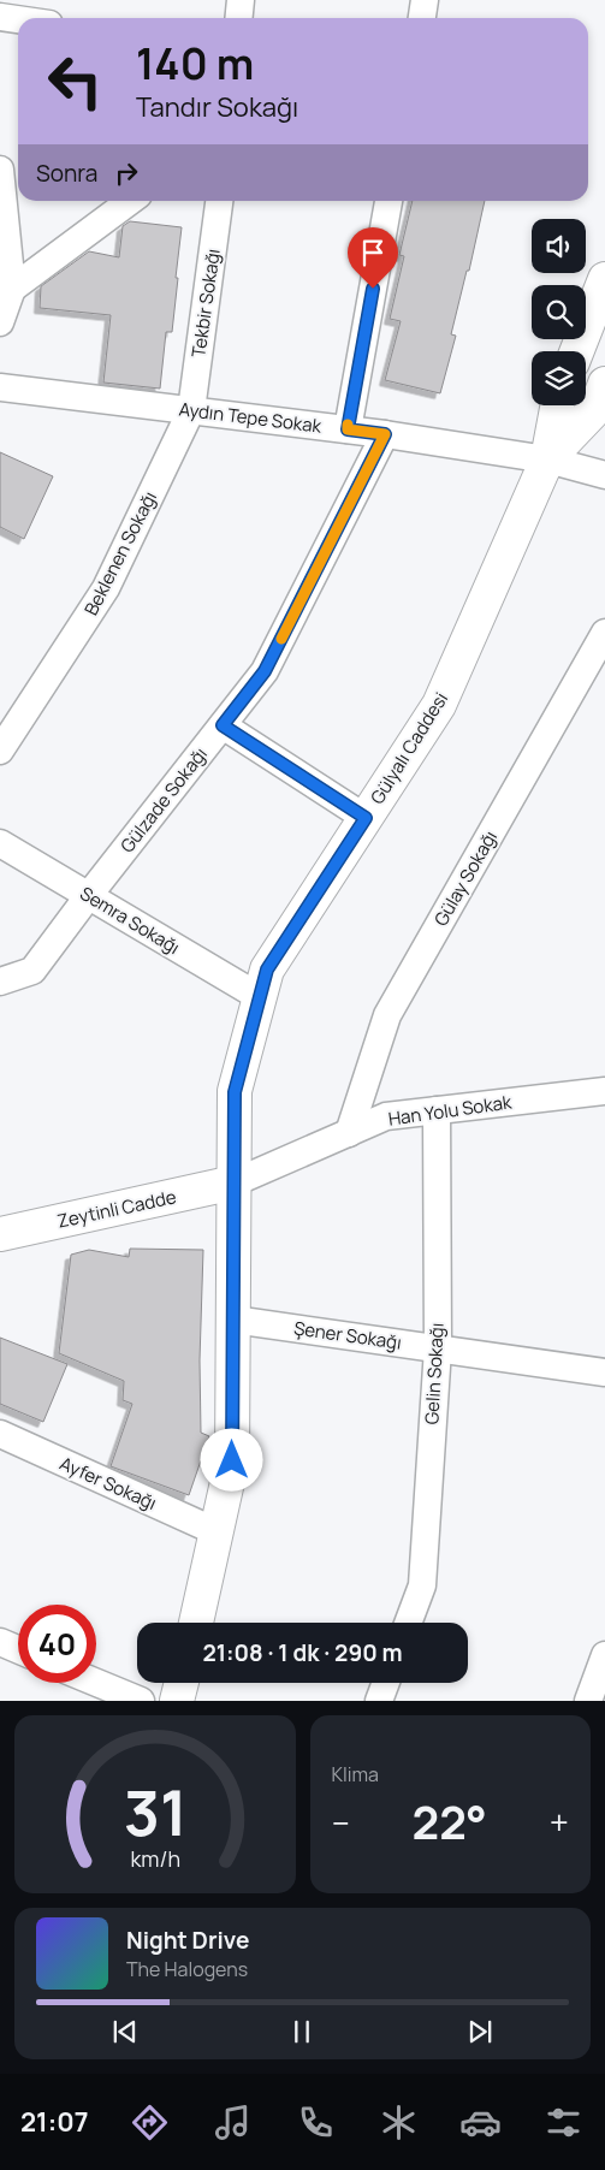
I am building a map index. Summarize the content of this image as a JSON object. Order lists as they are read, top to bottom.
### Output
{
  "streets": {
    "street": [
      "Tekbir Sokağı",
      "Aydın Tepe Sokak",
      "Beklenen Sokağı",
      "Gülyalı Caddesi",
      "Gülzade Sokağı",
      "Gülay Sokağı",
      "Semra Sokağı",
      "Han Yolu Sokak",
      "Zeytinli Cadde",
      "Şener Sokağı",
      "Gelin Sokağı",
      "Ayfer Sokağı"
    ]
  },
  "crossings": [
    ["Tekbir Sokağı", "Aydın Tepe Sokak"],
    ["Tekbir Sokağı", "Beklenen Sokağı"],
    ["Aydın Tepe Sokak", "Beklenen Sokağı"],
    ["Aydın Tepe Sokak", "Gülyalı Caddesi"],
    ["Aydın Tepe Sokak", "Gülzade Sokağı"],
    ["Gülyalı Caddesi", "Semra Sokağı"],
    ["Gülyalı Caddesi", "Han Yolu Sokak"],
    ["Gülyalı Caddesi", "Zeytinli Cadde"],
    ["Gülyalı Caddesi", "Şener Sokağı"],
    ["Gülyalı Caddesi", "Ayfer Sokağı"],
    ["Gülzade Sokağı", "Semra Sokağı"],
    ["Gülay Sokağı", "Han Yolu Sokak"],
    ["Han Yolu Sokak", "Zeytinli Cadde"],
    ["Han Yolu Sokak", "Gelin Sokağı"],
    ["Şener Sokağı", "Gelin Sokağı"]
  ],
  "page": {
    "turn": ["140 m", "Tandır Sokağı"],
    "then": "Sonra",
    "limit": "40",
    "trip": "21:08 · 1 dk · 290 m",
    "tile": "Klima",
    "heat": ["−", "22°", "+"],
    "song": ["Night Drive", "The Halogens"],
    "tabs": "21:07",
    "gauge": ["31", "km/h"]
  }
}
